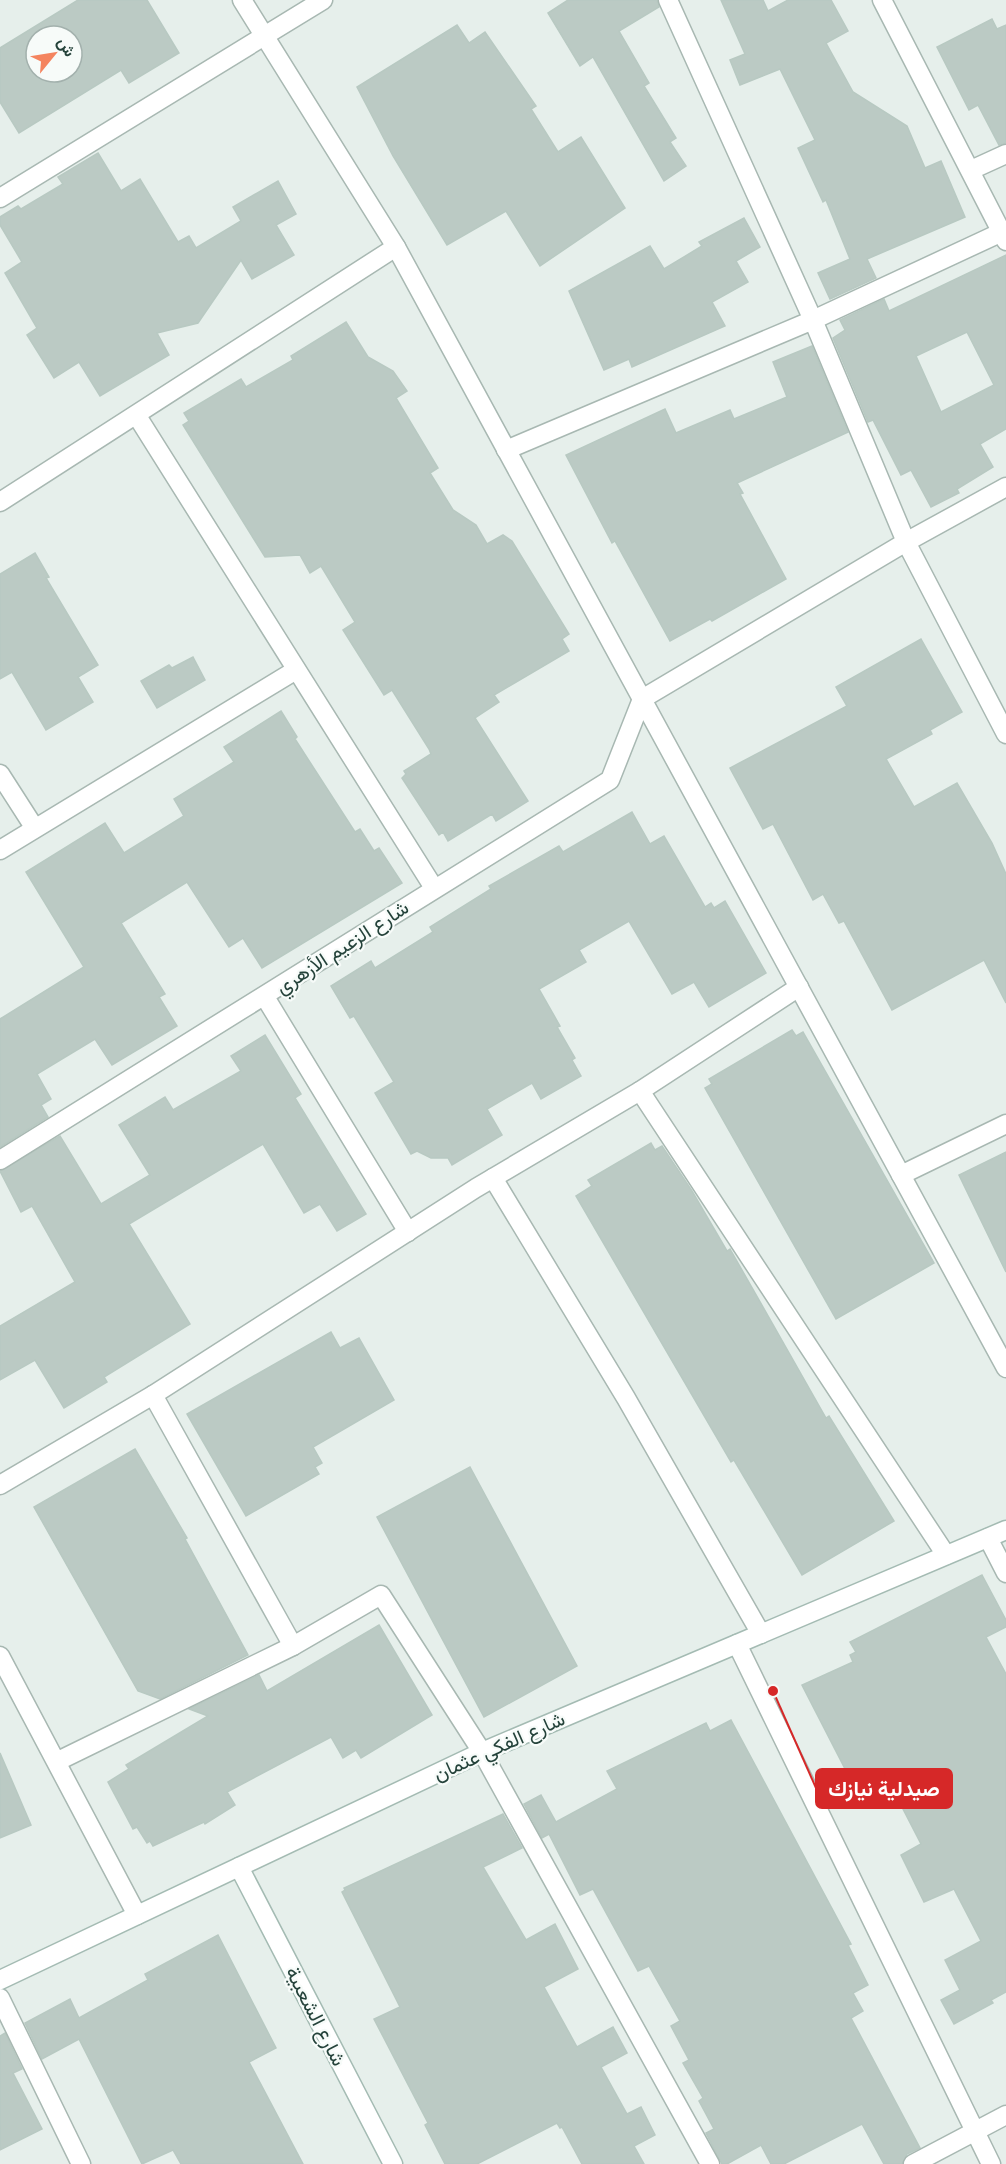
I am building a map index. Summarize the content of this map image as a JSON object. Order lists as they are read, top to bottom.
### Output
{
  "streets": {
    "street": ["شارع الزعيم الأزهري", "شارع الفكي عثمان", "شارع الشعبية"]
  },
  "crossings": [
    ["شارع الفكي عثمان", "شارع الشعبية"]
  ],
  "places": ["صيدلية نيازك"],
  "north": "top right"
}
